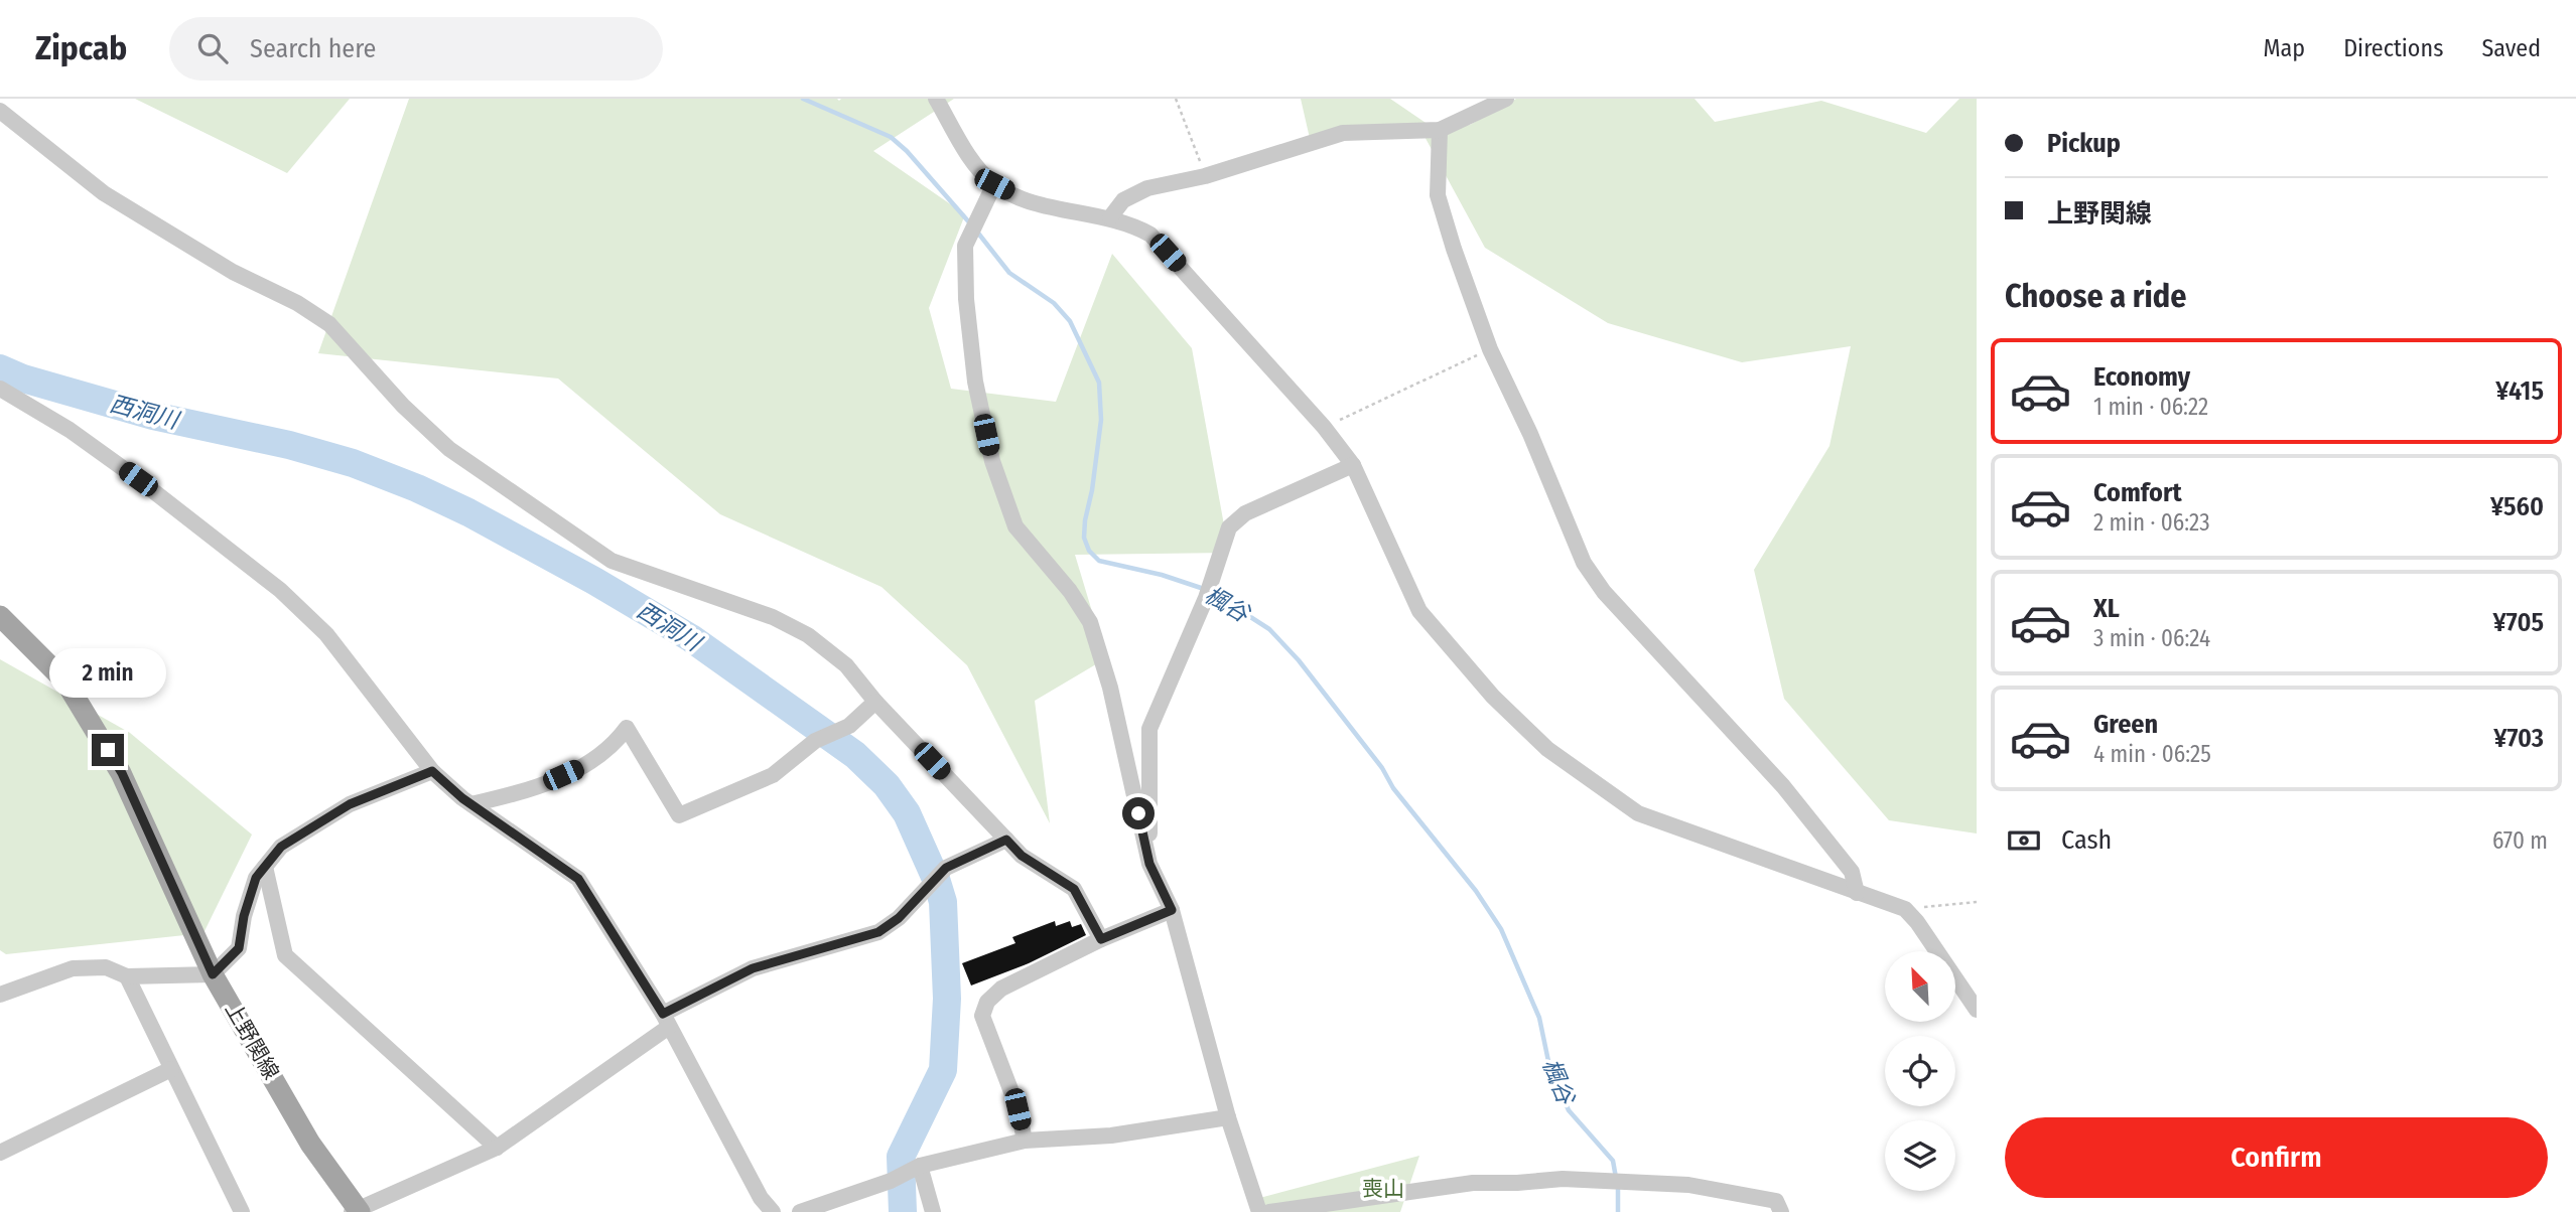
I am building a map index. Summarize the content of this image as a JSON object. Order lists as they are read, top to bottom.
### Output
{
  "streets": {
    "main road": ["上野関線"]
  },
  "water": ["西洞川", "楓谷"],
  "parks": ["喪山"],
  "north": "top left",
  "page": {
    "header": "Zipcab",
    "search": "Search here",
    "nav": ["Map", "Directions", "Saved"],
    "banner": ["Pickup", "上野関線"],
    "heading": "Choose a ride",
    "list": [
      {
        "name": "Economy",
        "note": "1 min · 06:22",
        "value": "¥415"
      },
      {
        "name": "Comfort",
        "note": "2 min · 06:23",
        "value": "¥560"
      },
      {
        "name": "XL",
        "note": "3 min · 06:24",
        "value": "¥705"
      },
      {
        "name": "Green",
        "note": "4 min · 06:25",
        "value": "¥703"
      }
    ],
    "bubble": "2 min",
    "pay": ["Cash", "670 m"],
    "buttons": "Confirm"
  }
}
